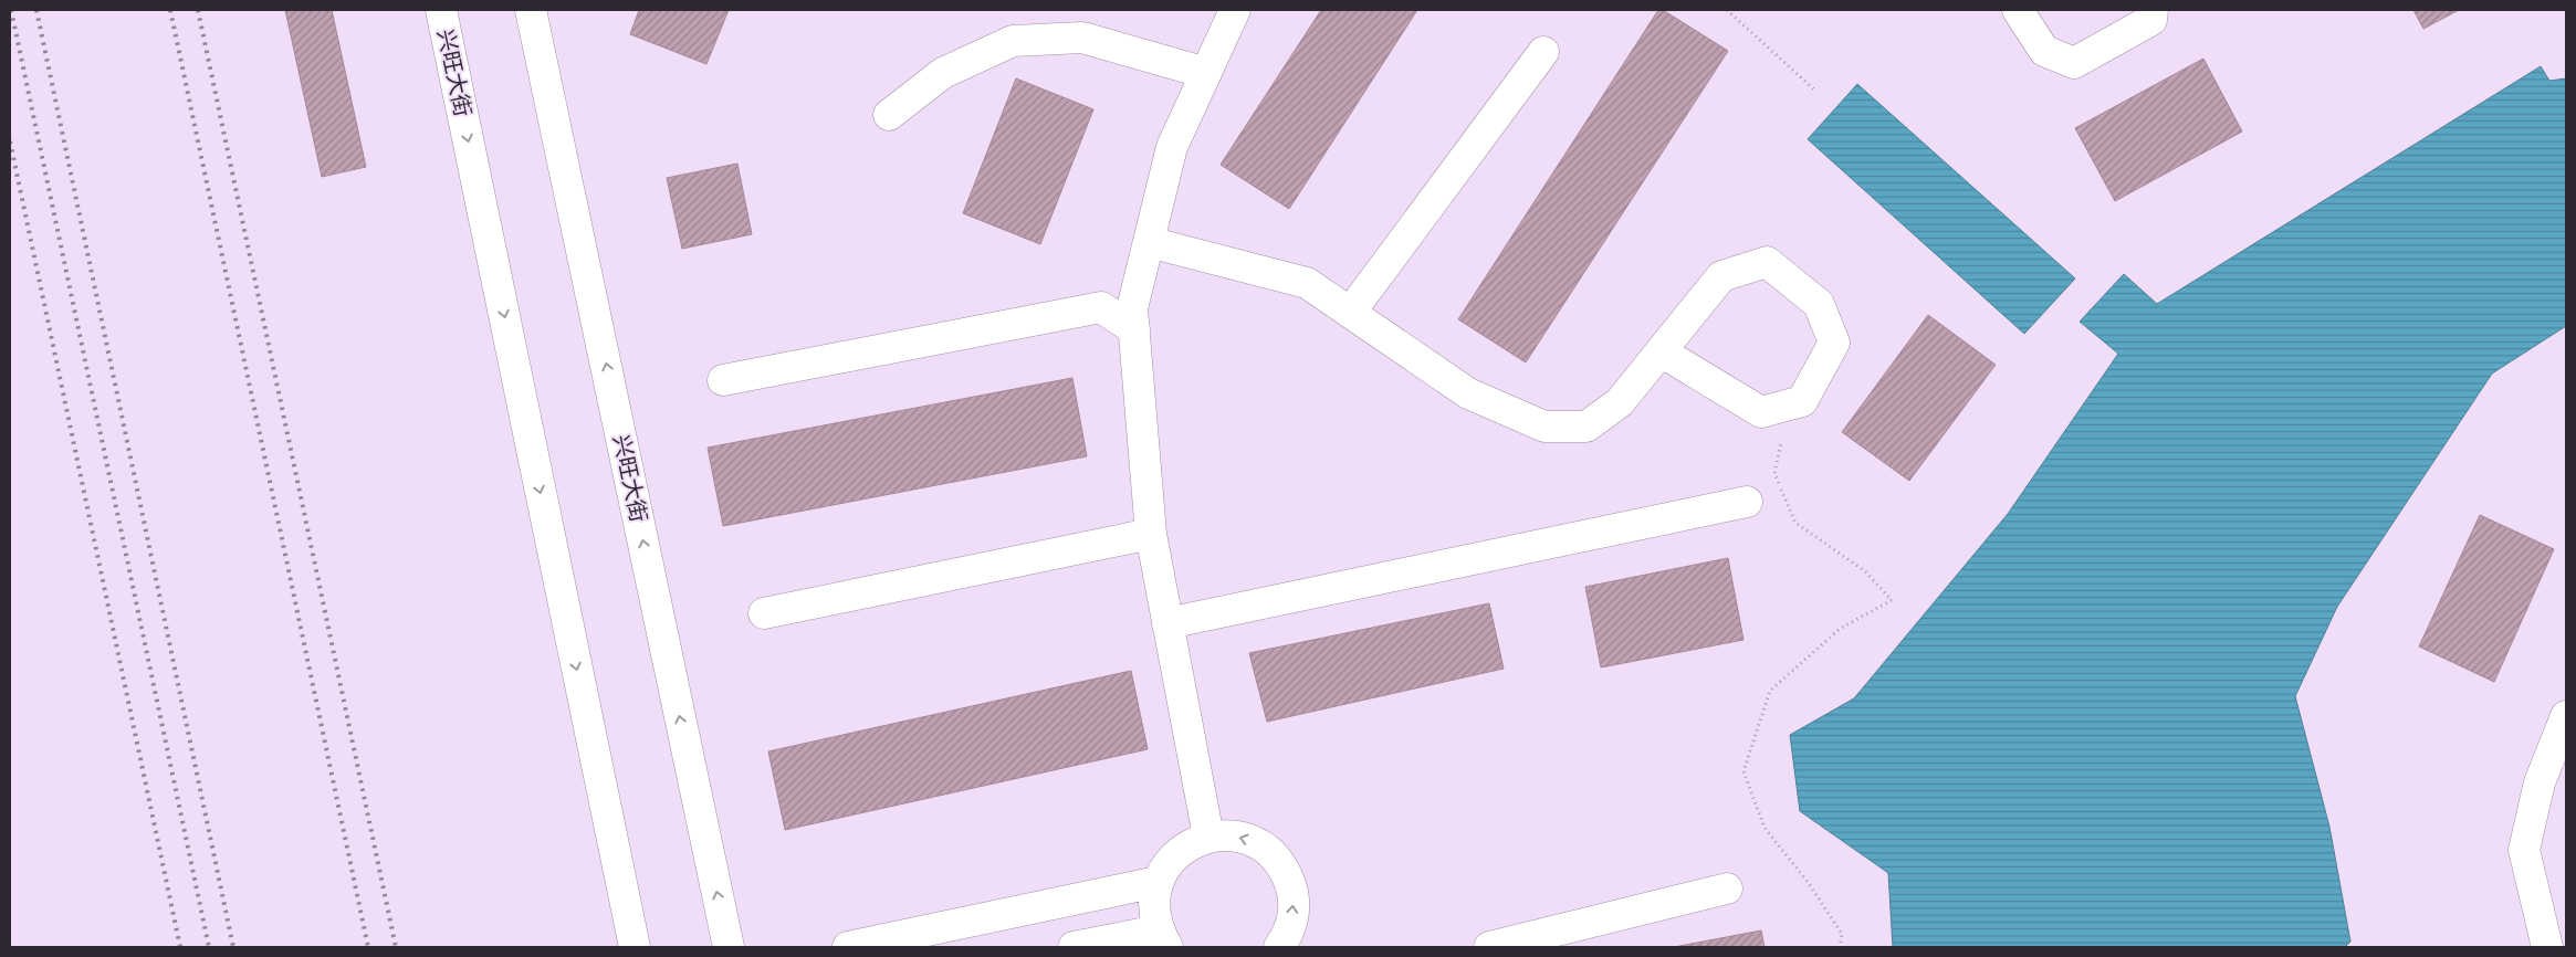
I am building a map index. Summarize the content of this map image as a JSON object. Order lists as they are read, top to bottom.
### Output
{
  "streets": {
    "street": ["兴旺大街"]
  }
}
